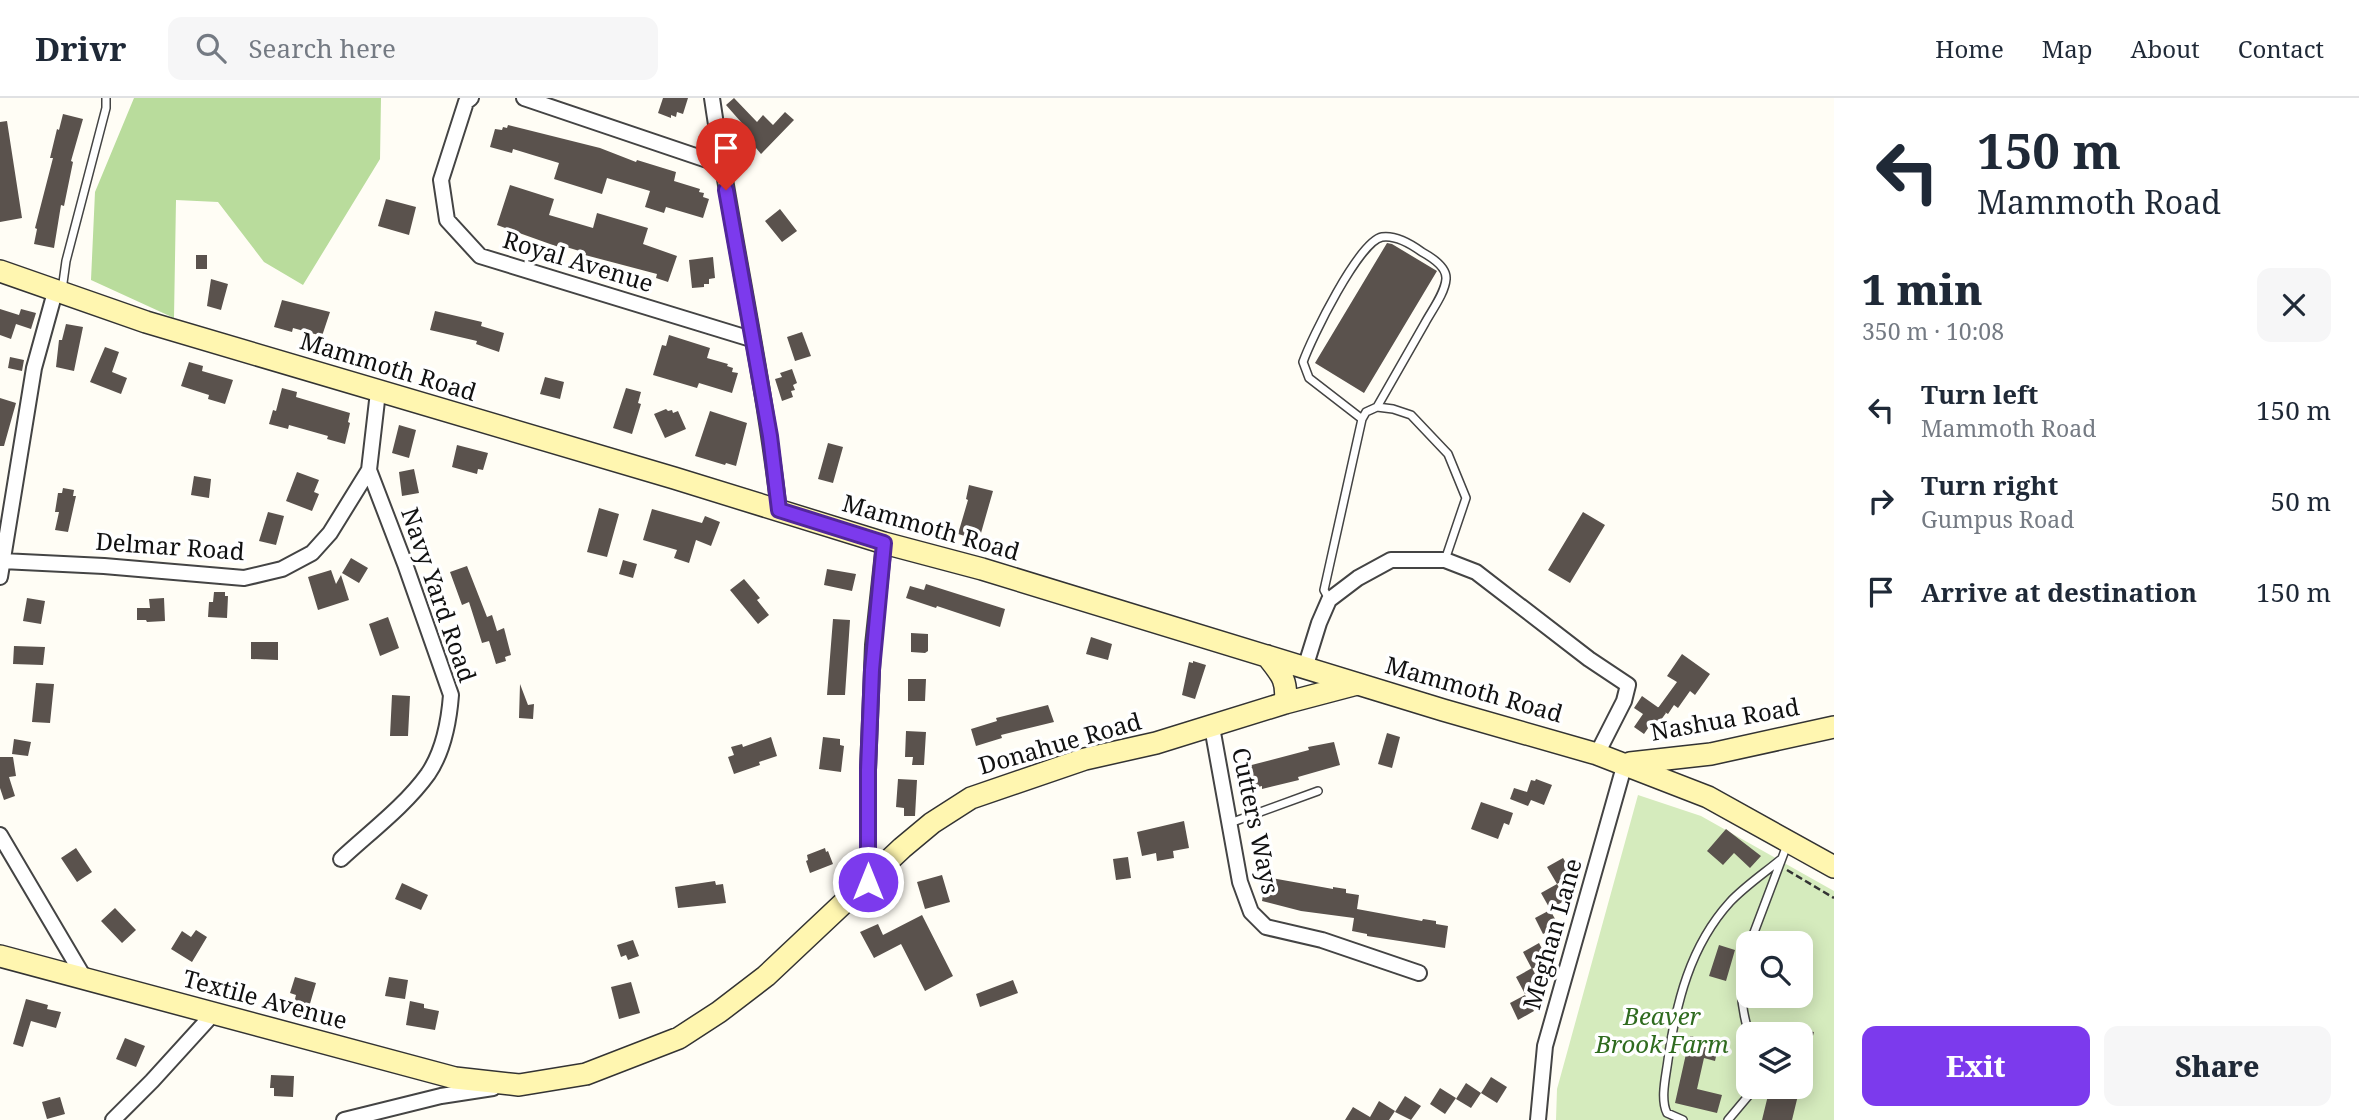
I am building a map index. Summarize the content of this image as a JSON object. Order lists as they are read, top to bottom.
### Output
{
  "streets": {
    "main road": [
      "Mammoth Road",
      "Nashua Road",
      "Donahue Road",
      "Textile Avenue"
    ],
    "street": [
      "Royal Avenue",
      "Delmar Road",
      "Navy Yard Road",
      "Cutters Ways",
      "Meghan Lane"
    ]
  },
  "crossings": [
    ["Mammoth Road", "Navy Yard Road"],
    ["Mammoth Road", "Nashua Road"],
    ["Mammoth Road", "Donahue Road"],
    ["Mammoth Road", "Meghan Lane"],
    ["Delmar Road", "Navy Yard Road"],
    ["Nashua Road", "Meghan Lane"],
    ["Donahue Road", "Cutters Ways"],
    ["Donahue Road", "Textile Avenue"]
  ],
  "parks": ["Beaver Brook Farm"],
  "page": {
    "header": "Drivr",
    "search": "Search here",
    "nav": [
      "Home",
      "Map",
      "About",
      "Contact"
    ],
    "turn": ["150 m", "Mammoth Road"],
    "heading": ["1 min", "350 m · 10:08"],
    "list": [
      {
        "name": "Turn left",
        "note": "Mammoth Road",
        "value": "150 m"
      },
      {
        "name": "Turn right",
        "note": "Gumpus Road",
        "value": "50 m"
      },
      {
        "name": "Arrive at destination",
        "value": "150 m"
      }
    ],
    "buttons": ["Exit", "Share"]
  }
}
